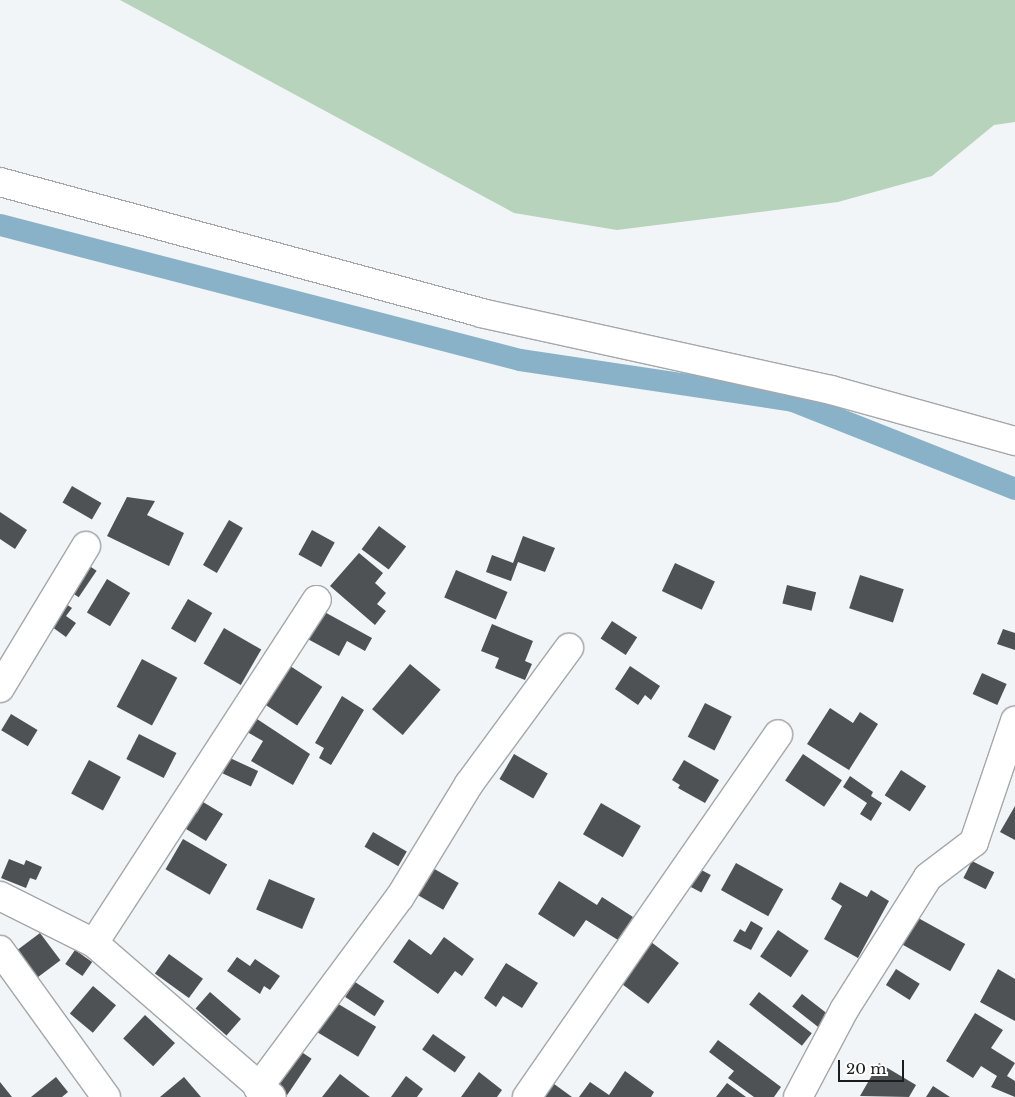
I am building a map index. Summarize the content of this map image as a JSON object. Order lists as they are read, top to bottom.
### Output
{
  "scale_bar": "20 m"
}
